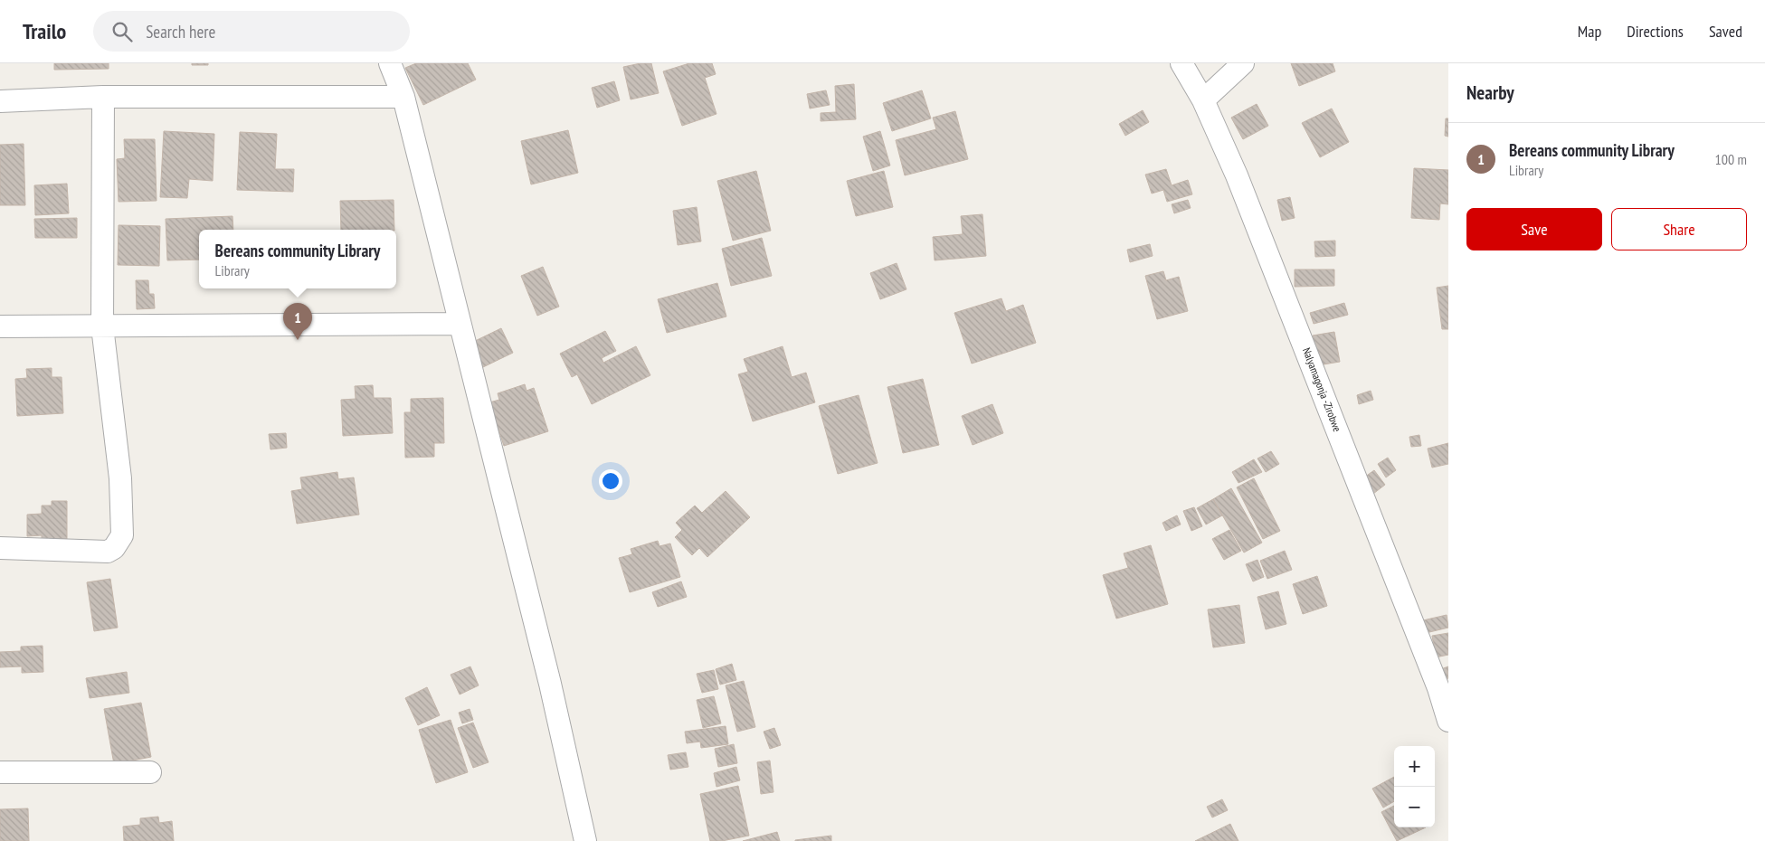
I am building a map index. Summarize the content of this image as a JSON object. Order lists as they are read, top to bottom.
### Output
{
  "streets": {
    "street": ["Nalyamagonja -Zirobwe"]
  },
  "page": {
    "header": "Trailo",
    "search": "Search here",
    "nav": ["Map", "Directions", "Saved"],
    "heading": "Nearby",
    "list": [
      {
        "mark": "1",
        "name": "Bereans community Library",
        "note": "Library",
        "value": "100 m"
      }
    ],
    "buttons": ["Save", "Share"],
    "popup": ["Bereans community Library", "Library"],
    "pins": "1",
    "map_buttons": ["+", "−"]
  }
}
